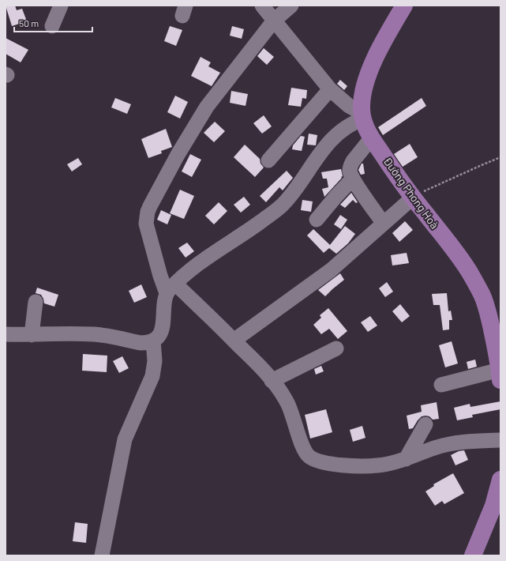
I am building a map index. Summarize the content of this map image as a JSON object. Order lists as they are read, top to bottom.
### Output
{
  "streets": {
    "main road": ["Đường Phong Hoà"]
  },
  "scale_bar": "50 m"
}
